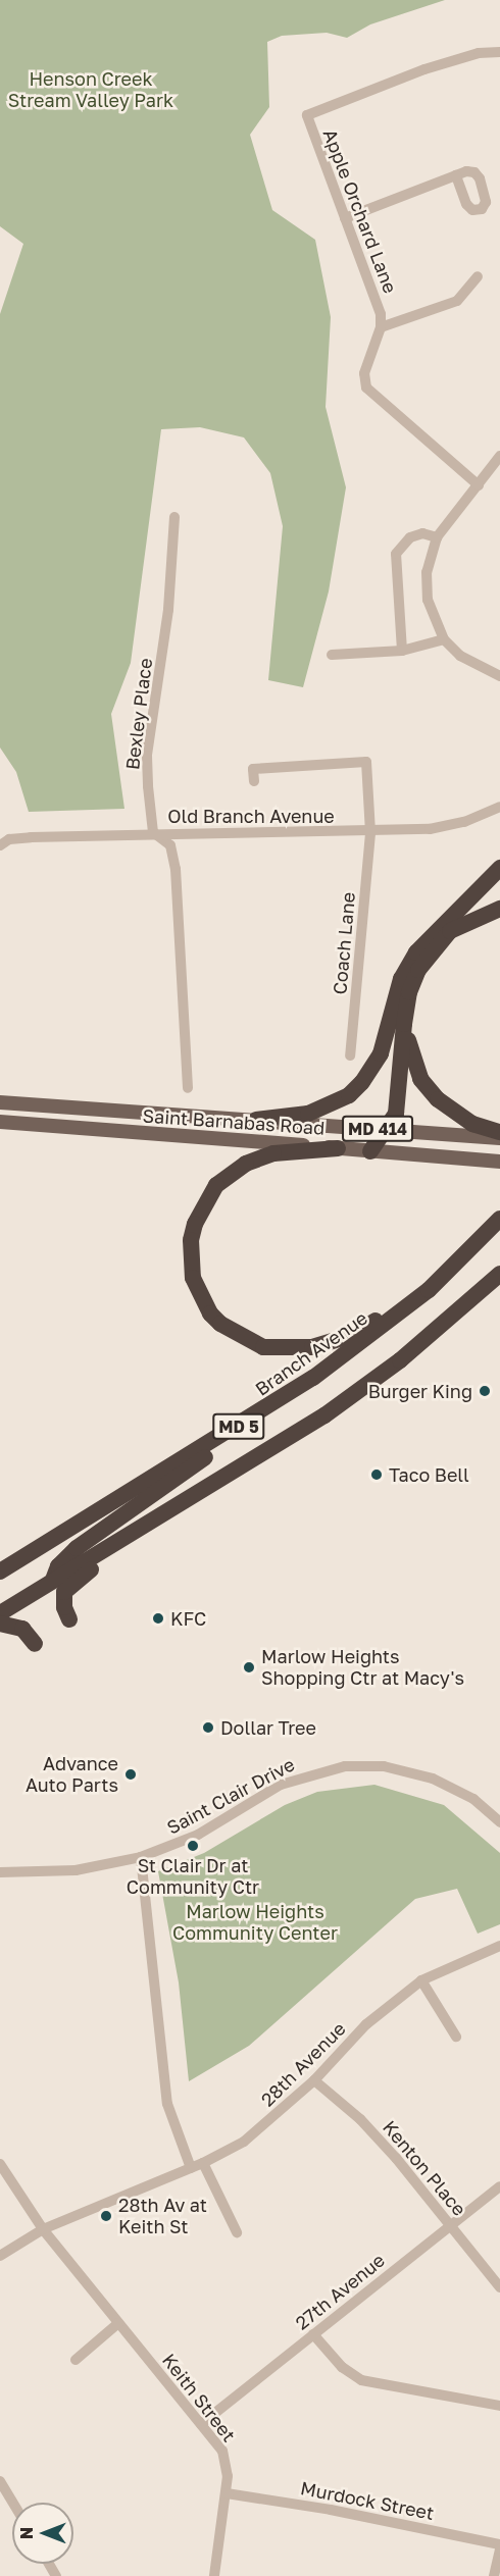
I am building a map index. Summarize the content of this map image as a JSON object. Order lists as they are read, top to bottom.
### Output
{
  "streets": {
    "highway": ["Branch Avenue", "MD 5"],
    "main road": ["Saint Barnabas Road", "MD 414"],
    "street": [
      "Apple Orchard Lane",
      "Bexley Place",
      "Old Branch Avenue",
      "Coach Lane",
      "Saint Clair Drive",
      "28th Avenue",
      "Kenton Place",
      "27th Avenue",
      "Keith Street",
      "Murdock Street"
    ]
  },
  "crossings": [
    ["Bexley Place", "Old Branch Avenue"],
    ["Old Branch Avenue", "Coach Lane"],
    ["28th Avenue", "Kenton Place"],
    ["28th Avenue", "Keith Street"],
    ["Kenton Place", "27th Avenue"],
    ["27th Avenue", "Keith Street"],
    ["Keith Street", "Murdock Street"]
  ],
  "parks": ["Henson Creek Stream Valley Park", "Marlow Heights Community Center"],
  "places": [
    "Burger King",
    "Taco Bell",
    "KFC",
    "Marlow Heights Shopping Ctr at Macy's",
    "Dollar Tree",
    "Advance Auto Parts",
    "St Clair Dr at Community Ctr",
    "28th Av at Keith St"
  ],
  "north": "left"
}
